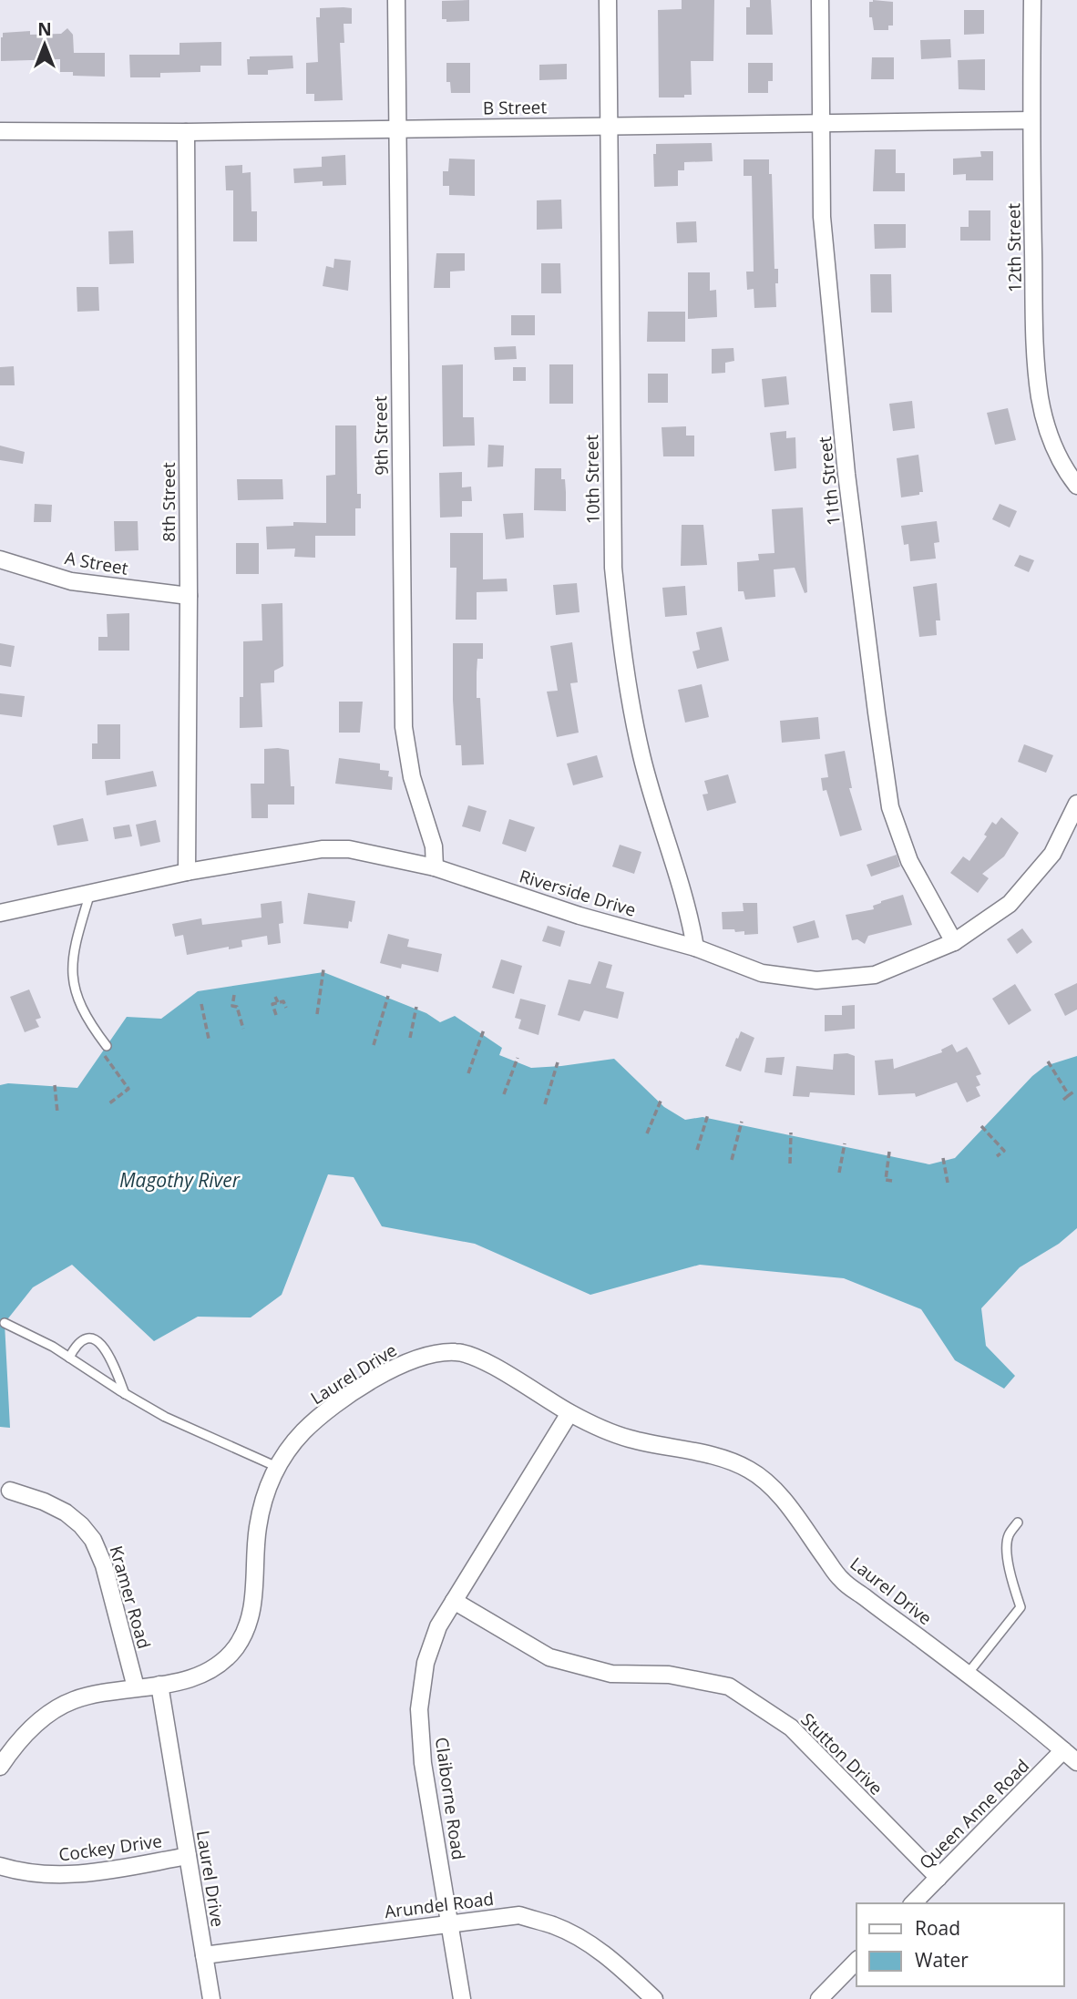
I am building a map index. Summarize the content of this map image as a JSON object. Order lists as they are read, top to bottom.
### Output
{
  "streets": {
    "street": [
      "B Street",
      "12th Street",
      "9th Street",
      "10th Street",
      "11th Street",
      "8th Street",
      "A Street",
      "Riverside Drive",
      "Laurel Drive",
      "Kramer Road",
      "Stutton Drive",
      "Claiborne Road",
      "Queen Anne Road",
      "Cockey Drive",
      "Arundel Road"
    ]
  },
  "crossings": [
    ["B Street", "12th Street"],
    ["B Street", "9th Street"],
    ["B Street", "10th Street"],
    ["B Street", "11th Street"],
    ["B Street", "8th Street"],
    ["9th Street", "Riverside Drive"],
    ["10th Street", "Riverside Drive"],
    ["11th Street", "Riverside Drive"],
    ["8th Street", "A Street"],
    ["8th Street", "Riverside Drive"],
    ["Laurel Drive", "Claiborne Road"],
    ["Laurel Drive", "Queen Anne Road"],
    ["Laurel Drive", "Cockey Drive"],
    ["Laurel Drive", "Arundel Road"],
    ["Stutton Drive", "Claiborne Road"],
    ["Stutton Drive", "Queen Anne Road"],
    ["Claiborne Road", "Arundel Road"]
  ],
  "water": ["Magothy River"],
  "legend": ["Road", "Water"],
  "north": "top"
}
